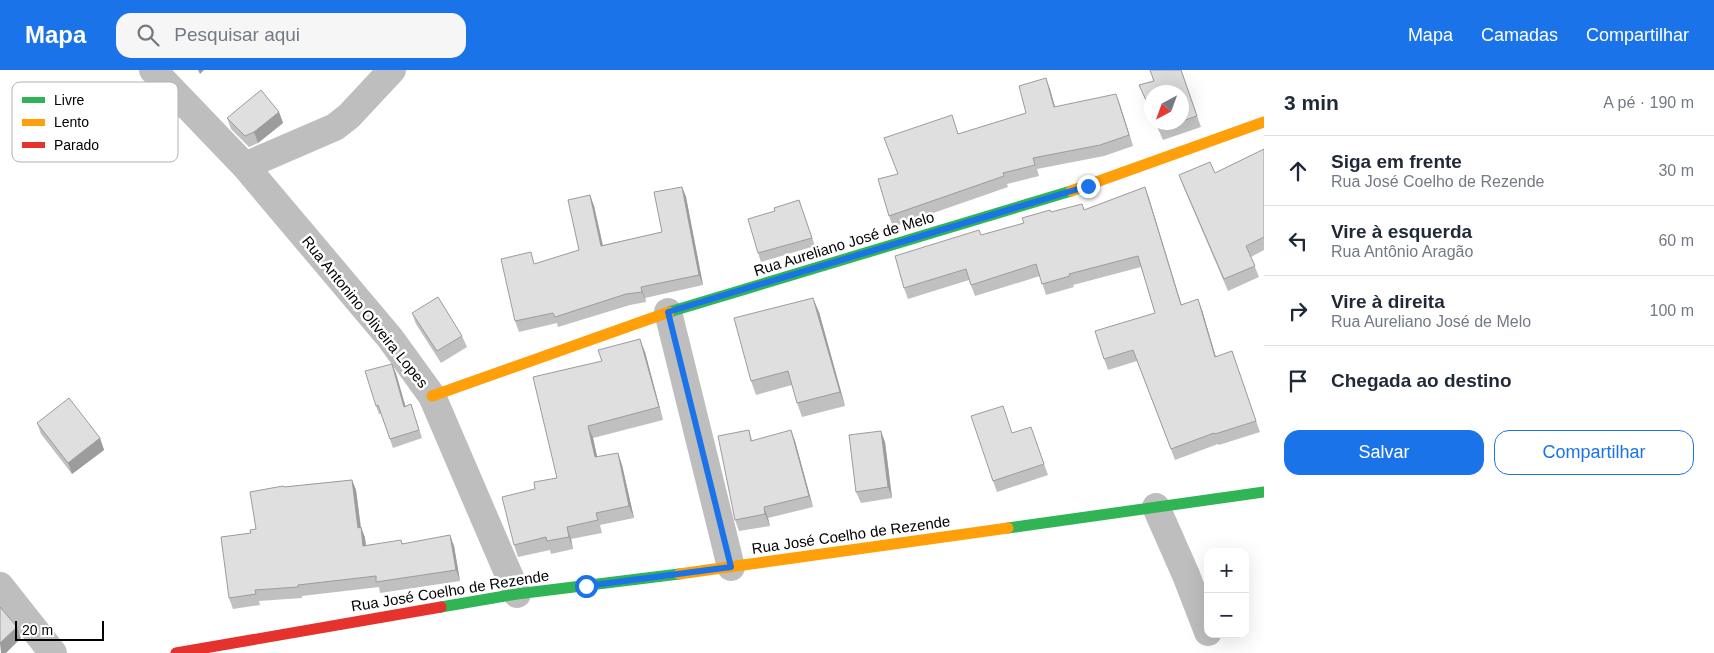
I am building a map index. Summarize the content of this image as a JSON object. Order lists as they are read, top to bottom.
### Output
{
  "streets": {
    "street": ["Rua Aureliano José de Melo", "Rua Antonino Oliveira Lopes", "Rua José Coelho de Rezende"]
  },
  "crossings": [
    ["Rua Aureliano José de Melo", "Rua Antonino Oliveira Lopes"],
    ["Rua Antonino Oliveira Lopes", "Rua José Coelho de Rezende"]
  ],
  "legend": ["Livre", "Lento", "Parado"],
  "scale_bar": "20 m",
  "north": "bottom left",
  "page": {
    "header": "Mapa",
    "search": "Pesquisar aqui",
    "nav": ["Mapa", "Camadas", "Compartilhar"],
    "heading": ["3 min", "A pé · 190 m"],
    "list": [
      ["Siga em frente", "Rua José Coelho de Rezende", "30 m"],
      ["Vire à esquerda", "Rua Antônio Aragão", "60 m"],
      ["Vire à direita", "Rua Aureliano José de Melo", "100 m"],
      "Chegada ao destino"
    ],
    "buttons": ["Salvar", "Compartilhar"],
    "map_buttons": ["+", "−"],
    "scale": "20 m"
  }
}
